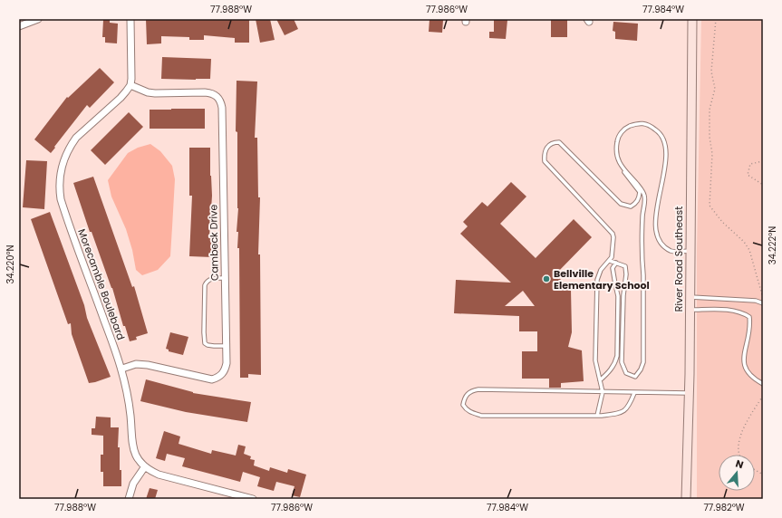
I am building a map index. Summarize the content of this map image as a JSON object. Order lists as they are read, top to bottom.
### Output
{
  "streets": {
    "main road": ["River Road Southeast"],
    "street": ["Cambeck Drive", "Morecamble Boulebard"]
  },
  "crossings": [
    ["Cambeck Drive", "Morecamble Boulebard"]
  ],
  "places": ["Bellville Elementary School"],
  "north": "top",
  "coordinates": [
    "77.988°W",
    "77.986°W",
    "77.984°W",
    "34.222°N",
    "34.220°N",
    "77.982°W"
  ]
}
